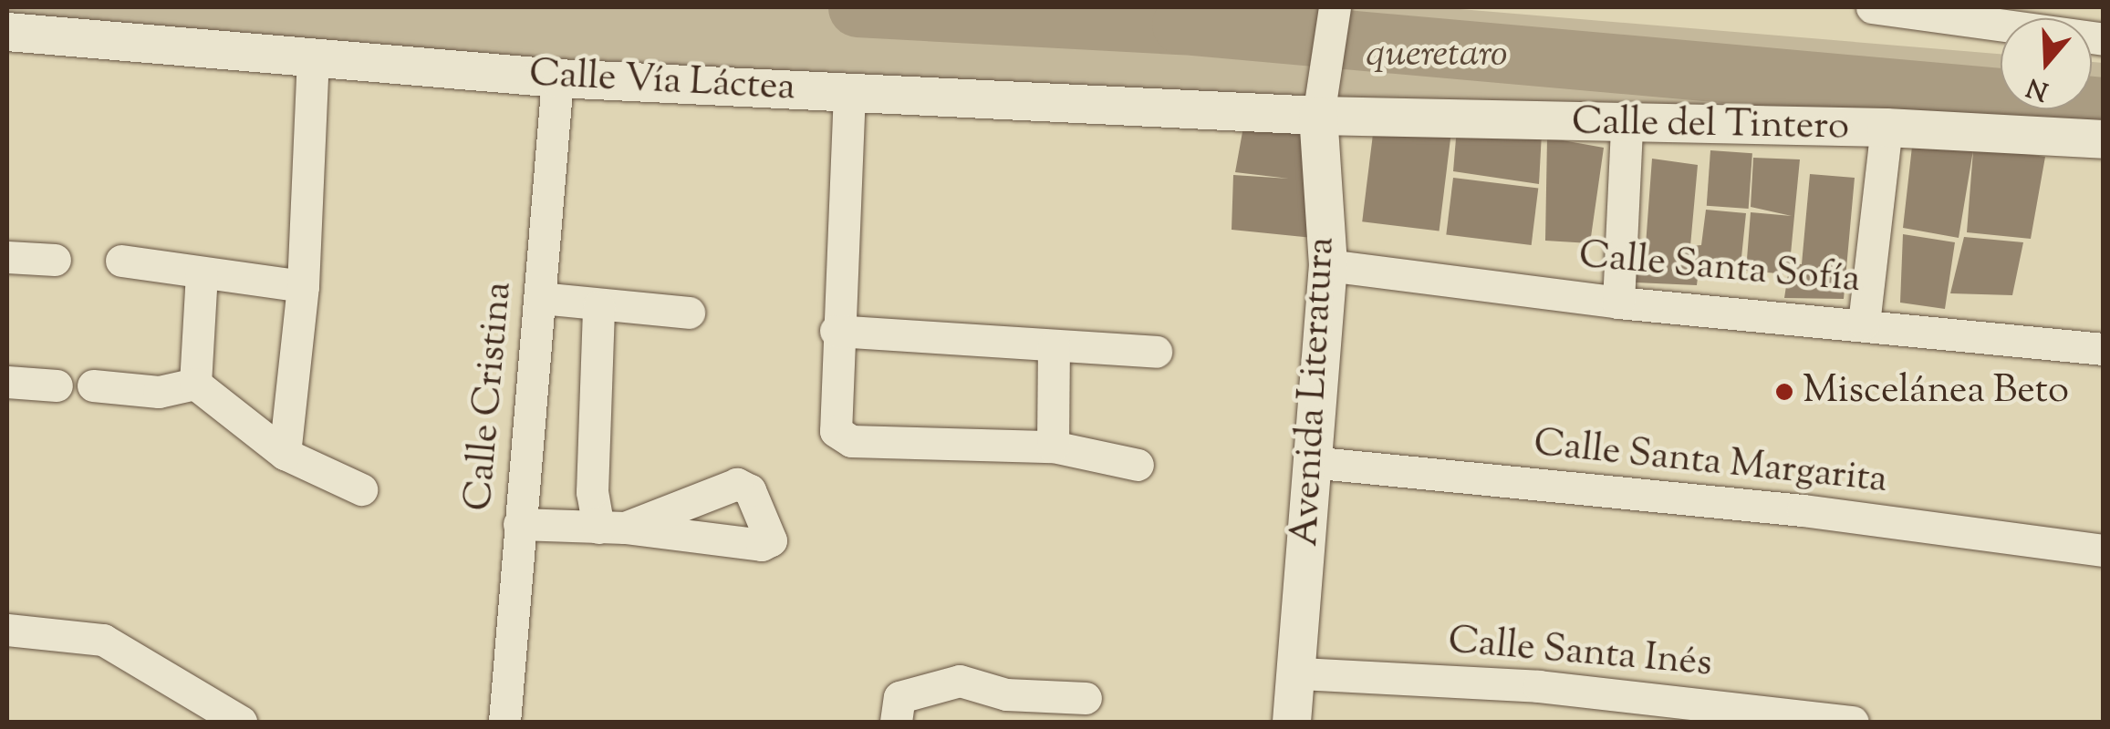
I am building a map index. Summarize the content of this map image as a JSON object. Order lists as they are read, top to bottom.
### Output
{
  "streets": {
    "street": [
      "Calle Vía Láctea",
      "Calle del Tintero",
      "Calle Santa Sofía",
      "Avenida Literatura",
      "Calle Cristina",
      "Calle Santa Margarita",
      "Calle Santa Inés"
    ]
  },
  "crossings": [
    ["Calle Vía Láctea", "Calle del Tintero"],
    ["Calle Vía Láctea", "Avenida Literatura"],
    ["Calle Vía Láctea", "Calle Cristina"],
    ["Calle del Tintero", "Avenida Literatura"],
    ["Calle Santa Sofía", "Avenida Literatura"],
    ["Avenida Literatura", "Calle Santa Margarita"],
    ["Avenida Literatura", "Calle Santa Inés"]
  ],
  "parks": ["queretaro"],
  "places": ["Miscelánea Beto"],
  "north": "bottom"
}
